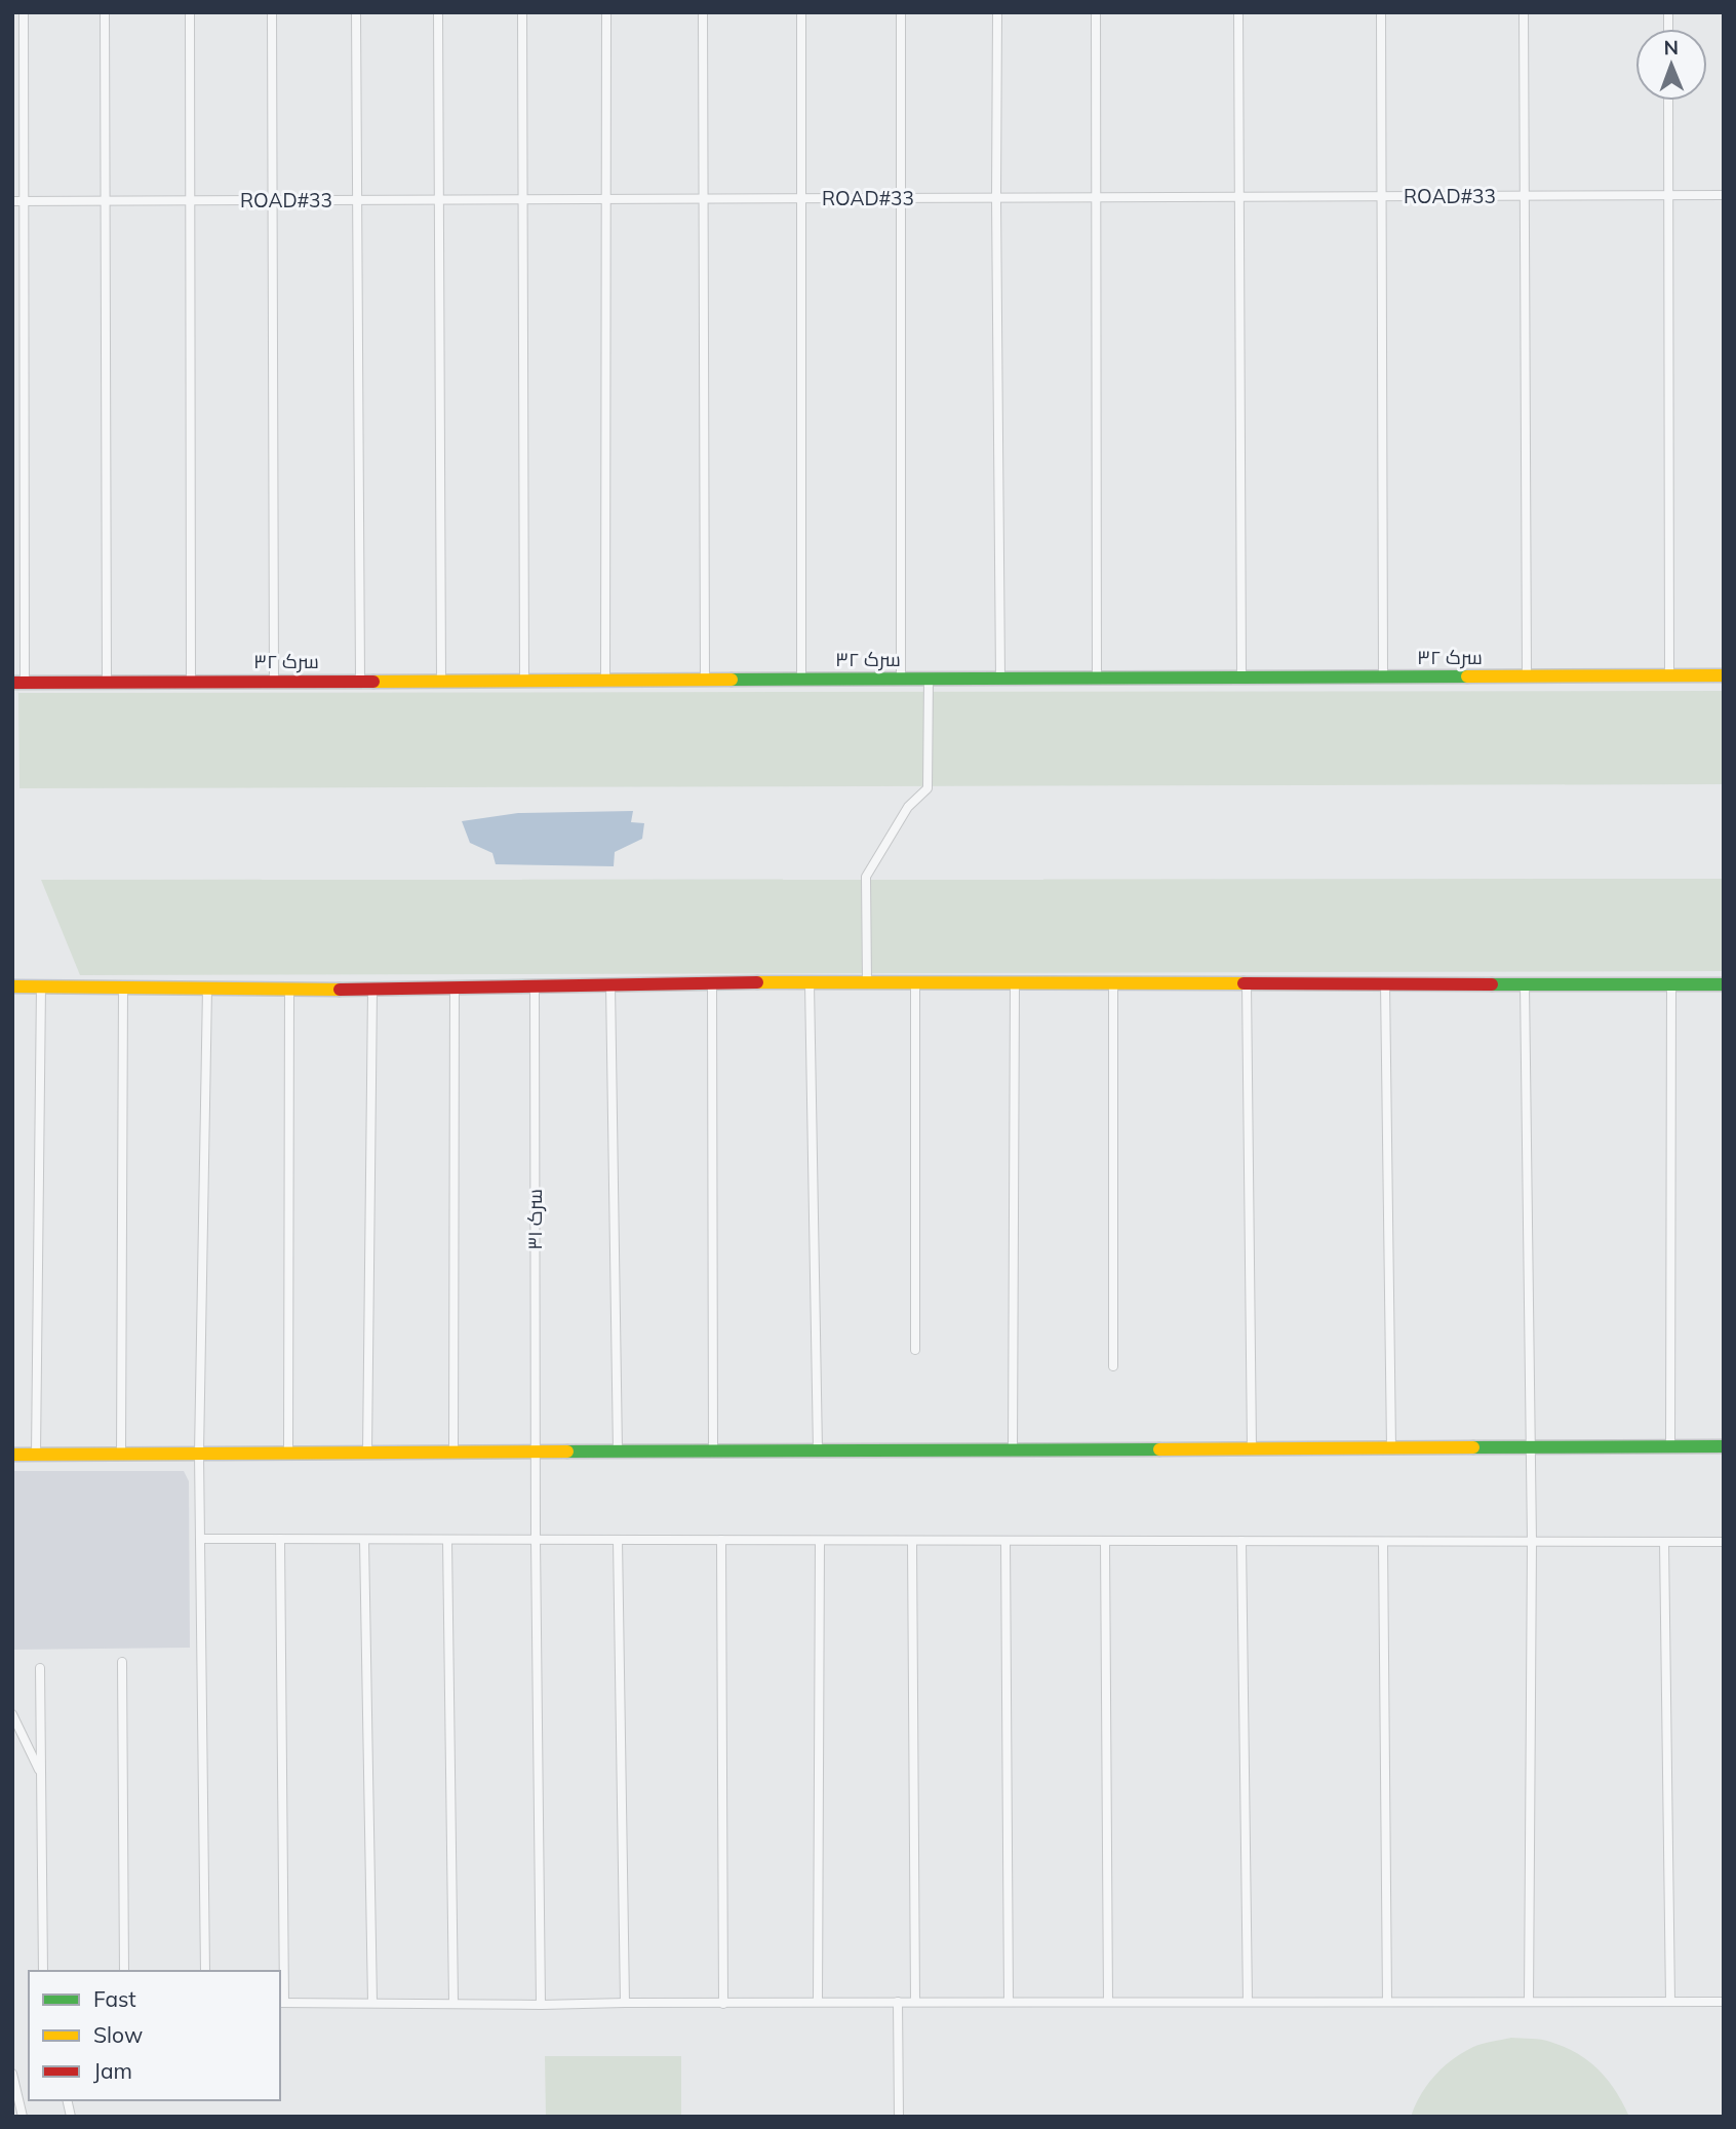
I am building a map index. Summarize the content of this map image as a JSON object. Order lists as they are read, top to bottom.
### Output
{
  "streets": {
    "street": ["ROAD#33", "سرک ۳۲", "سرک ۳۱"]
  },
  "legend": ["Fast", "Slow", "Jam"],
  "north": "top"
}
